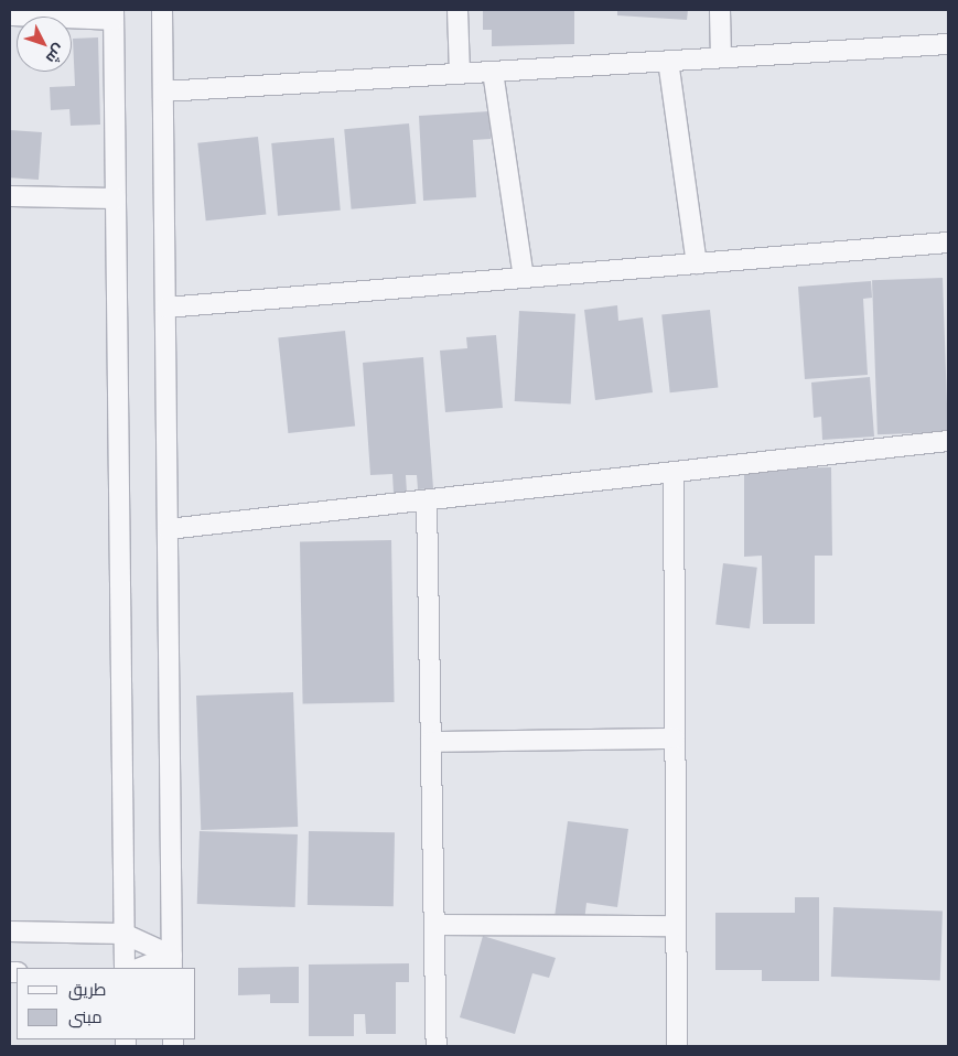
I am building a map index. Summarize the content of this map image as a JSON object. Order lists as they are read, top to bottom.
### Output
{
  "legend": ["طريق", "مبنى"],
  "north": "bottom right"
}
